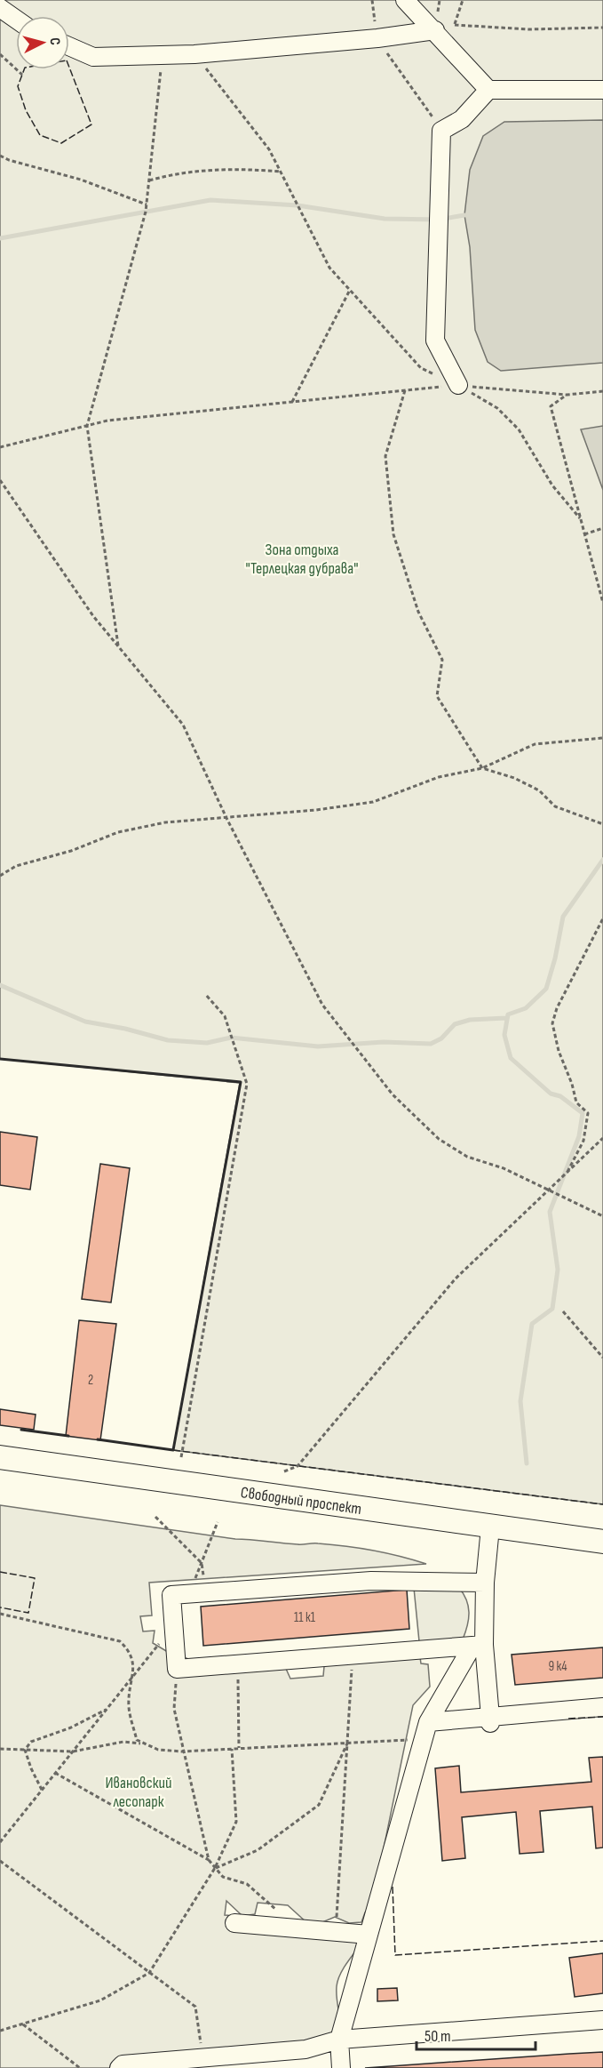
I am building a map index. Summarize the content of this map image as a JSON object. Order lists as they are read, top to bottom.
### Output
{
  "streets": {
    "main road": ["Свободный проспект"]
  },
  "parks": ["Зона отдыха \"Терлецкая дубрава\"", "Ивановский лесопарк"],
  "house_numbers": ["2", "11 к1", "9 к4"],
  "scale_bar": "50 m",
  "north": "right"
}
